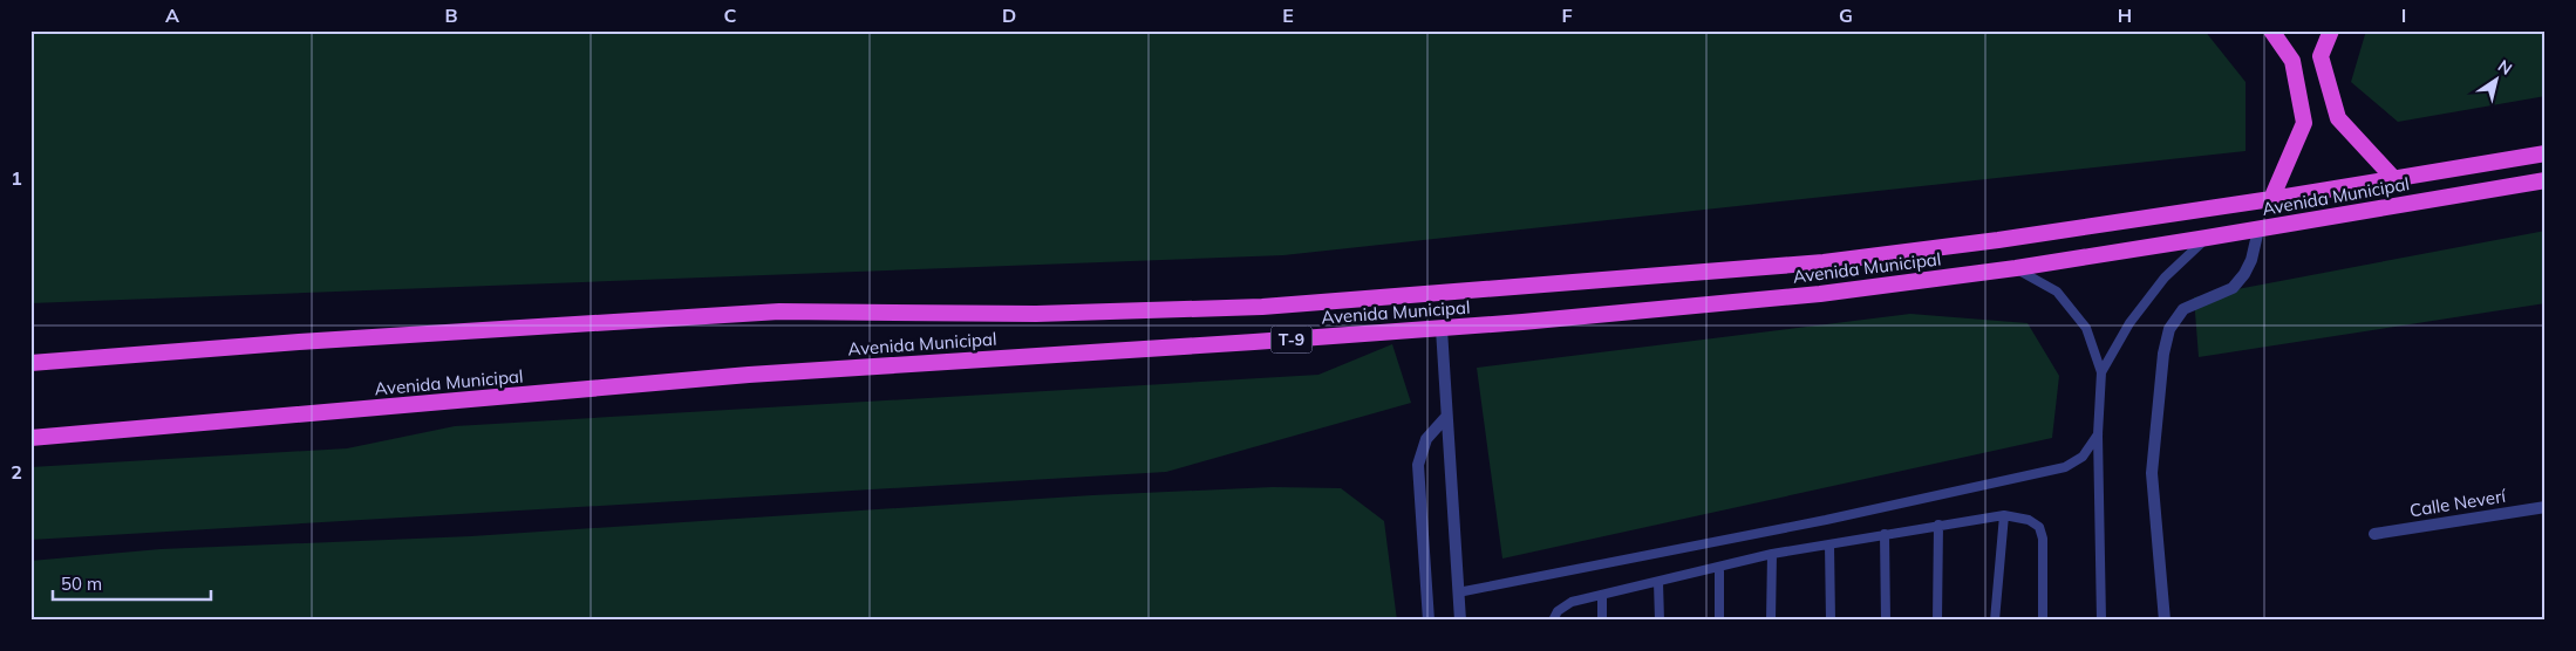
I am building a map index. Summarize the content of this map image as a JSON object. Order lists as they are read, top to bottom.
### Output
{
  "streets": {
    "highway": ["Avenida Municipal", "T-9"],
    "street": ["Calle Neverí"]
  },
  "scale_bar": "50 m",
  "north": "top right",
  "grid": {
    "columns": [
      "A",
      "B",
      "C",
      "D",
      "E",
      "F",
      "G",
      "H",
      "I"
    ],
    "rows": ["1", "2"]
  }
}
